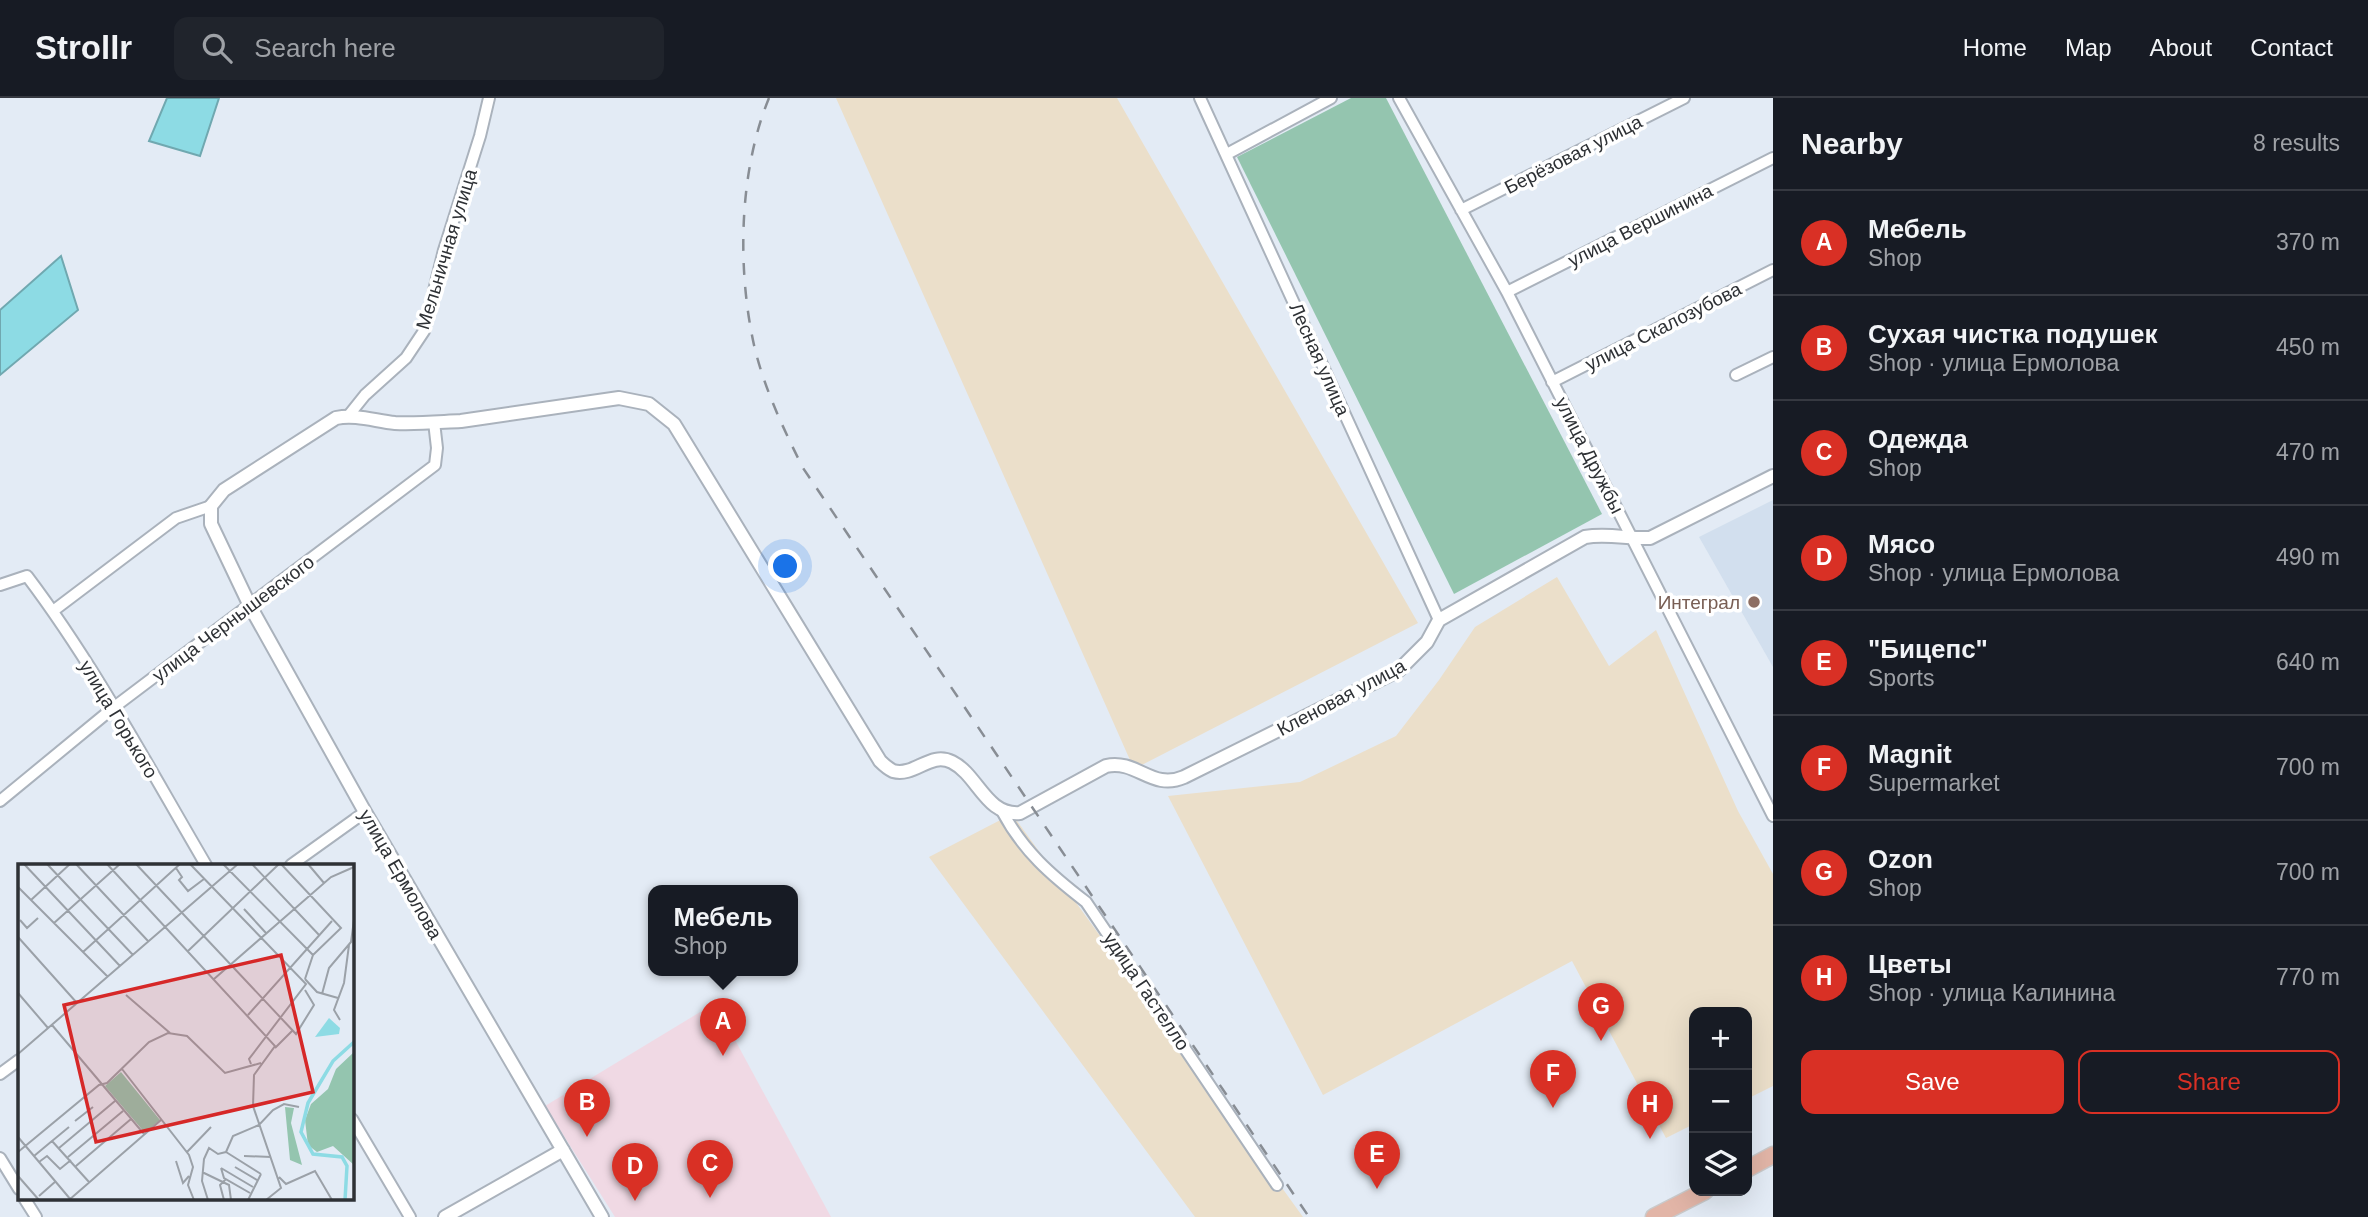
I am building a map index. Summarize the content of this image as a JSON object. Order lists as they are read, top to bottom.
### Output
{
  "streets": {
    "street": [
      "Берёзовая улица",
      "улица Вершинина",
      "Мельничная улица",
      "улица Скалозубова",
      "Лесная улица",
      "улица Дружбы",
      "улица Чернышевского",
      "Кленовая улица",
      "улица Горького",
      "улица Ермолова",
      "удица Гастелло"
    ]
  },
  "crossings": [
    ["Берёзовая улица", "улица Дружбы"],
    ["улица Вершинина", "улица Дружбы"],
    ["улица Скалозубова", "улица Дружбы"],
    ["Лесная улица", "Кленовая улица"],
    ["улица Дружбы", "Кленовая улица"],
    ["улица Чернышевского", "улица Горького"],
    ["улица Чернышевского", "улица Ермолова"],
    ["Кленовая улица", "удица Гастелло"]
  ],
  "places": ["Интеграл"],
  "page": {
    "header": "Strollr",
    "search": "Search here",
    "nav": [
      "Home",
      "Map",
      "About",
      "Contact"
    ],
    "heading": ["Nearby", "8 results"],
    "list": [
      {
        "mark": "A",
        "name": "Мебель",
        "note": "Shop",
        "value": "370 m"
      },
      {
        "mark": "B",
        "name": "Сухая чистка подушек",
        "note": "Shop · улица Ермолова",
        "value": "450 m"
      },
      {
        "mark": "C",
        "name": "Одежда",
        "note": "Shop",
        "value": "470 m"
      },
      {
        "mark": "D",
        "name": "Мясо",
        "note": "Shop · улица Ермолова",
        "value": "490 m"
      },
      {
        "mark": "E",
        "name": "\"Бицепс\"",
        "note": "Sports",
        "value": "640 m"
      },
      {
        "mark": "F",
        "name": "Magnit",
        "note": "Supermarket",
        "value": "700 m"
      },
      {
        "mark": "G",
        "name": "Ozon",
        "note": "Shop",
        "value": "700 m"
      },
      {
        "mark": "H",
        "name": "Цветы",
        "note": "Shop · улица Калинина",
        "value": "770 m"
      }
    ],
    "popup": ["Мебель", "Shop"],
    "pins": [
      "G",
      "A",
      "F",
      "B",
      "H",
      "E",
      "C",
      "D"
    ],
    "map_buttons": ["+", "−"],
    "buttons": ["Save", "Share"]
  }
}
